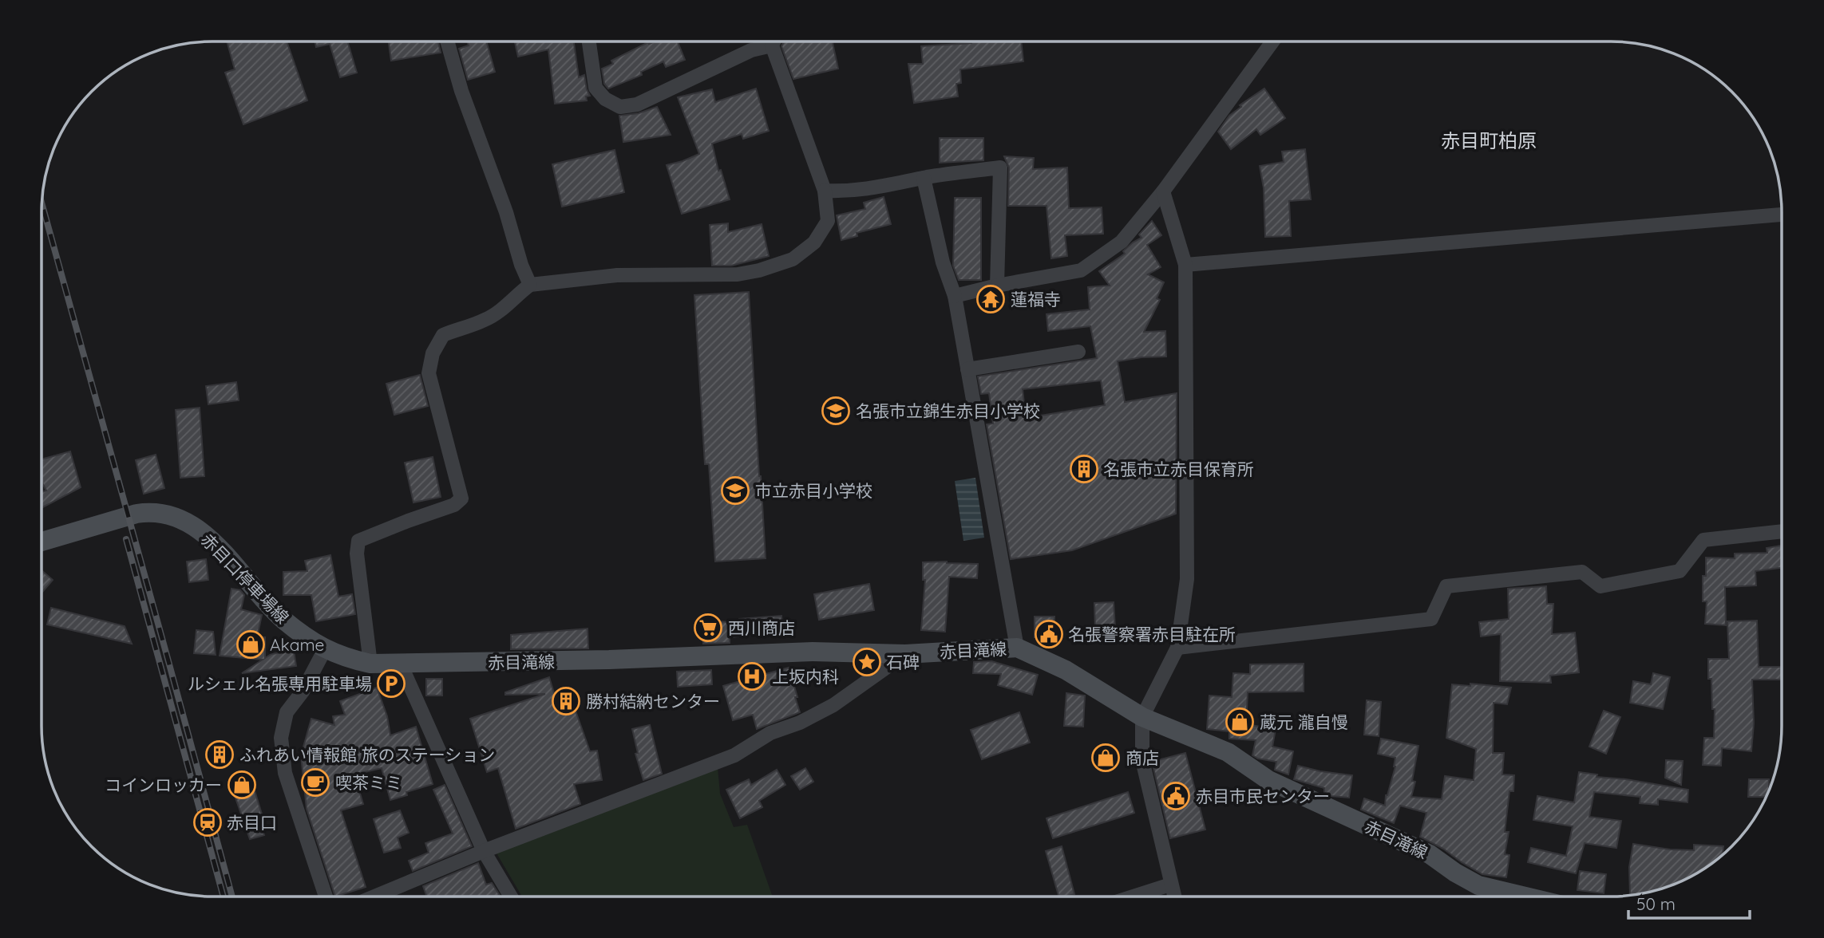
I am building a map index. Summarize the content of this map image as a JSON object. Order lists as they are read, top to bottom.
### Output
{
  "streets": {
    "main road": ["赤目口停車場線", "赤目滝線"]
  },
  "crossings": [
    ["赤目口停車場線", "赤目滝線"]
  ],
  "districts": ["赤目町柏原"],
  "places": {
    "temple": ["蓮福寺"],
    "school or university": ["名張市立錦生赤目小学校", "市立赤目小学校"],
    "building": ["名張市立赤目保育所", "勝村結納センター", "ふれあい情報館 旅のステーション"],
    "supermarket": ["西川商店"],
    "public building": ["名張警察署赤目駐在所", "赤目市民センター"],
    "shop": [
      "Akame",
      "蔵元 瀧自慢",
      "商店",
      "コインロッカー"
    ],
    "place": ["石碑"],
    "hospital": ["上坂内科"],
    "parking": ["ルシェル名張専用駐車場"],
    "cafe": ["喫茶ミミ"],
    "station": ["赤目口"]
  },
  "scale_bar": "50 m"
}
